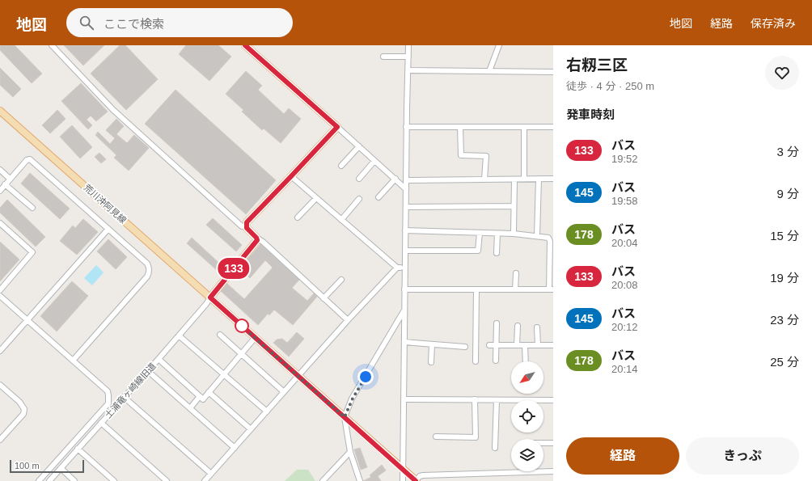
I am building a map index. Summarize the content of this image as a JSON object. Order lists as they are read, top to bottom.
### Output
{
  "streets": {
    "main road": ["荒川沖阿見線"],
    "street": ["土浦竜ヶ崎線旧道"]
  },
  "crossings": [
    ["荒川沖阿見線", "土浦竜ヶ崎線旧道"]
  ],
  "lines": ["bus line 133"],
  "scale_bar": "100 m",
  "north": "bottom left",
  "page": {
    "header": "地図",
    "search": "ここで検索",
    "nav": ["地図", "経路", "保存済み"],
    "on_map": "133",
    "heading": [
      ["右籾三区", "徒歩 · 4 分 · 250 m"],
      "発車時刻"
    ],
    "list": [
      {
        "mark": "133",
        "name": "バス",
        "note": "19:52",
        "value": "3 分"
      },
      {
        "mark": "145",
        "name": "バス",
        "note": "19:58",
        "value": "9 分"
      },
      {
        "mark": "178",
        "name": "バス",
        "note": "20:04",
        "value": "15 分"
      },
      {
        "mark": "133",
        "name": "バス",
        "note": "20:08",
        "value": "19 分"
      },
      {
        "mark": "145",
        "name": "バス",
        "note": "20:12",
        "value": "23 分"
      },
      {
        "mark": "178",
        "name": "バス",
        "note": "20:14",
        "value": "25 分"
      }
    ],
    "buttons": ["経路", "きっぷ"],
    "scale": "100 m"
  }
}
